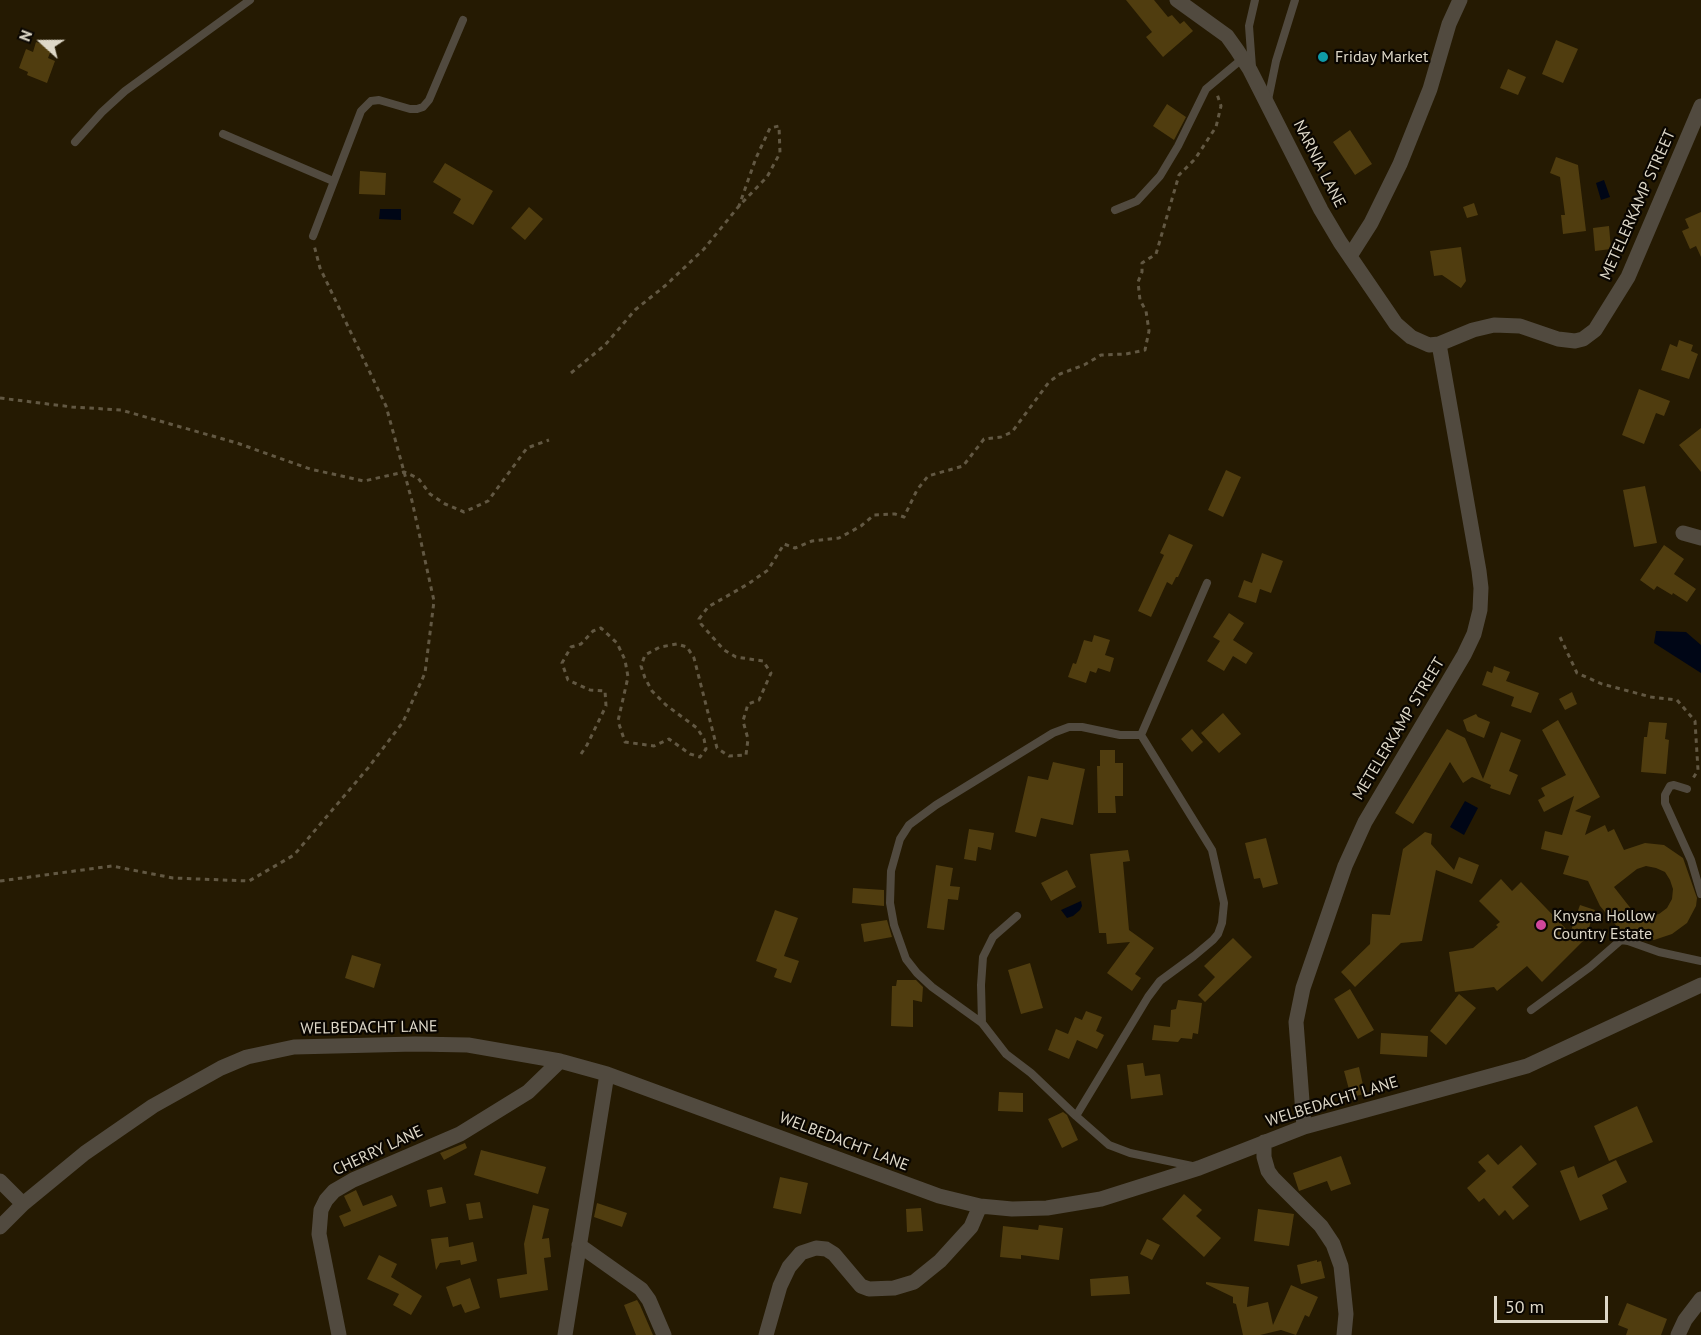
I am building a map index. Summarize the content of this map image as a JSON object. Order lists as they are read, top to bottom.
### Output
{
  "streets": {
    "street": [
      "NARNIA LANE",
      "METELERKAMP STREET",
      "WELBEDACHT LANE",
      "CHERRY LANE"
    ]
  },
  "crossings": [
    ["NARNIA LANE", "METELERKAMP STREET"],
    ["METELERKAMP STREET", "WELBEDACHT LANE"],
    ["WELBEDACHT LANE", "CHERRY LANE"]
  ],
  "places": ["Friday Market", "Knysna Hollow Country Estate"],
  "scale_bar": "50 m",
  "north": "left"
}
